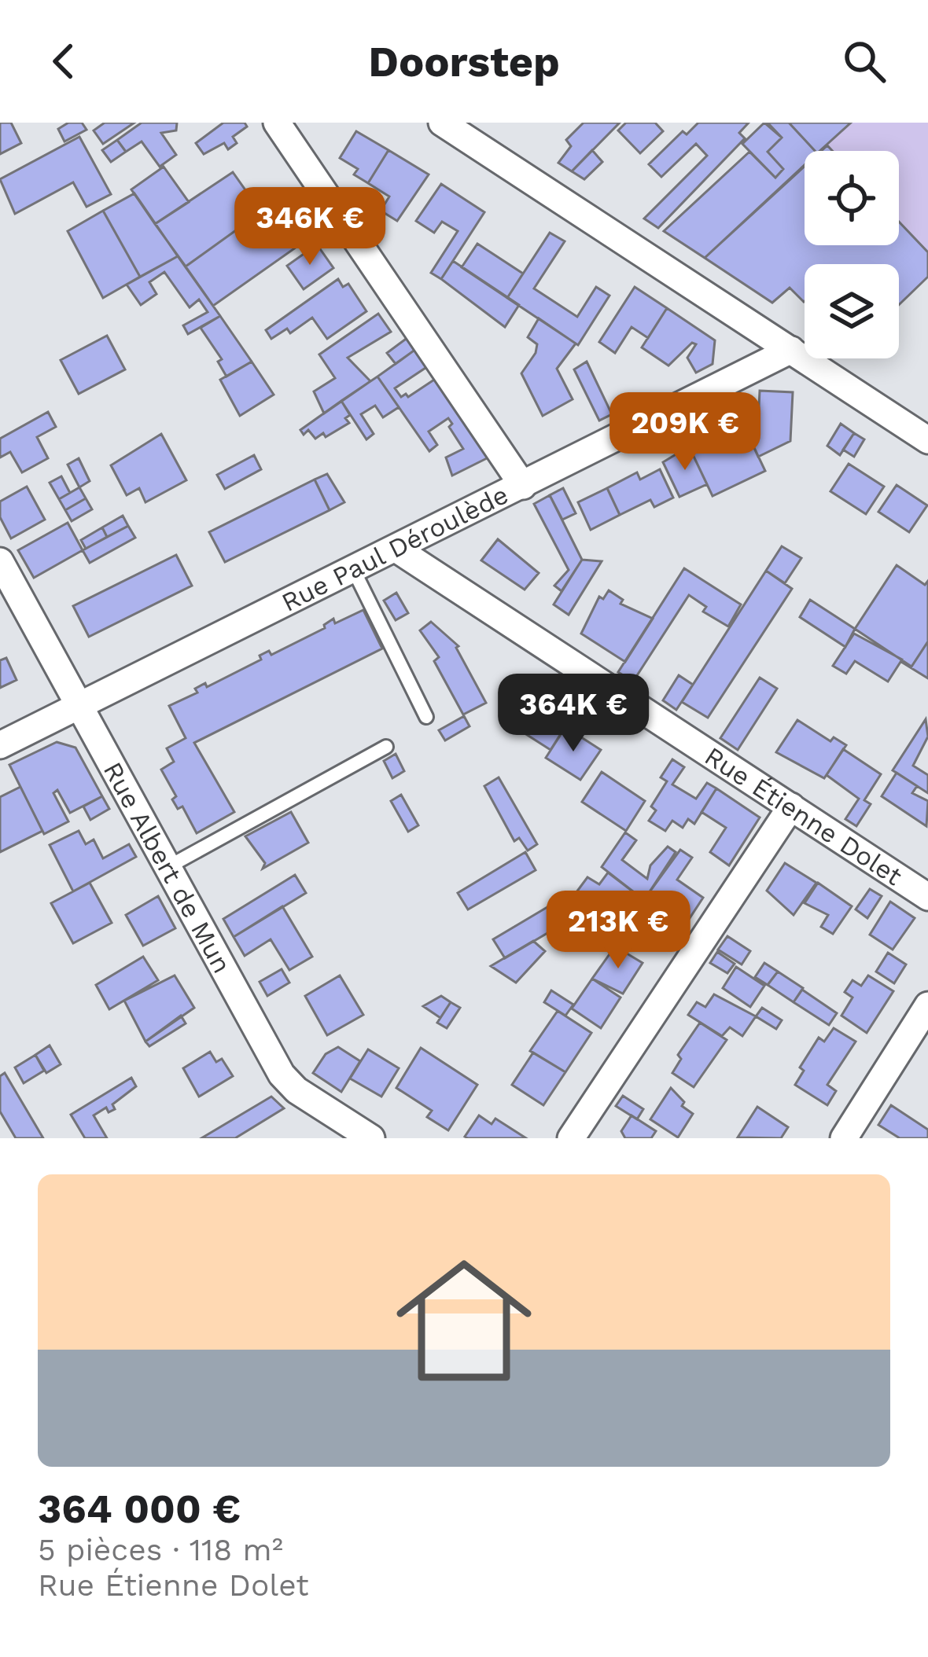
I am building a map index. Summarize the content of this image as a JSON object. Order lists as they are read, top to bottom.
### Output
{
  "streets": {
    "street": ["Rue Paul Déroulède", "Rue Étienne Dolet", "Rue Albert de Mun"]
  },
  "crossings": [
    ["Rue Paul Déroulède", "Rue Étienne Dolet"],
    ["Rue Paul Déroulède", "Rue Albert de Mun"]
  ],
  "page": {
    "header": "Doorstep",
    "price": [
      "346K €",
      "209K €",
      "364K €",
      "213K €"
    ],
    "list": [
      {
        "name": "364 000 €",
        "note": "5 pièces · 118 m² · Rue Étienne Dolet"
      }
    ]
  }
}
